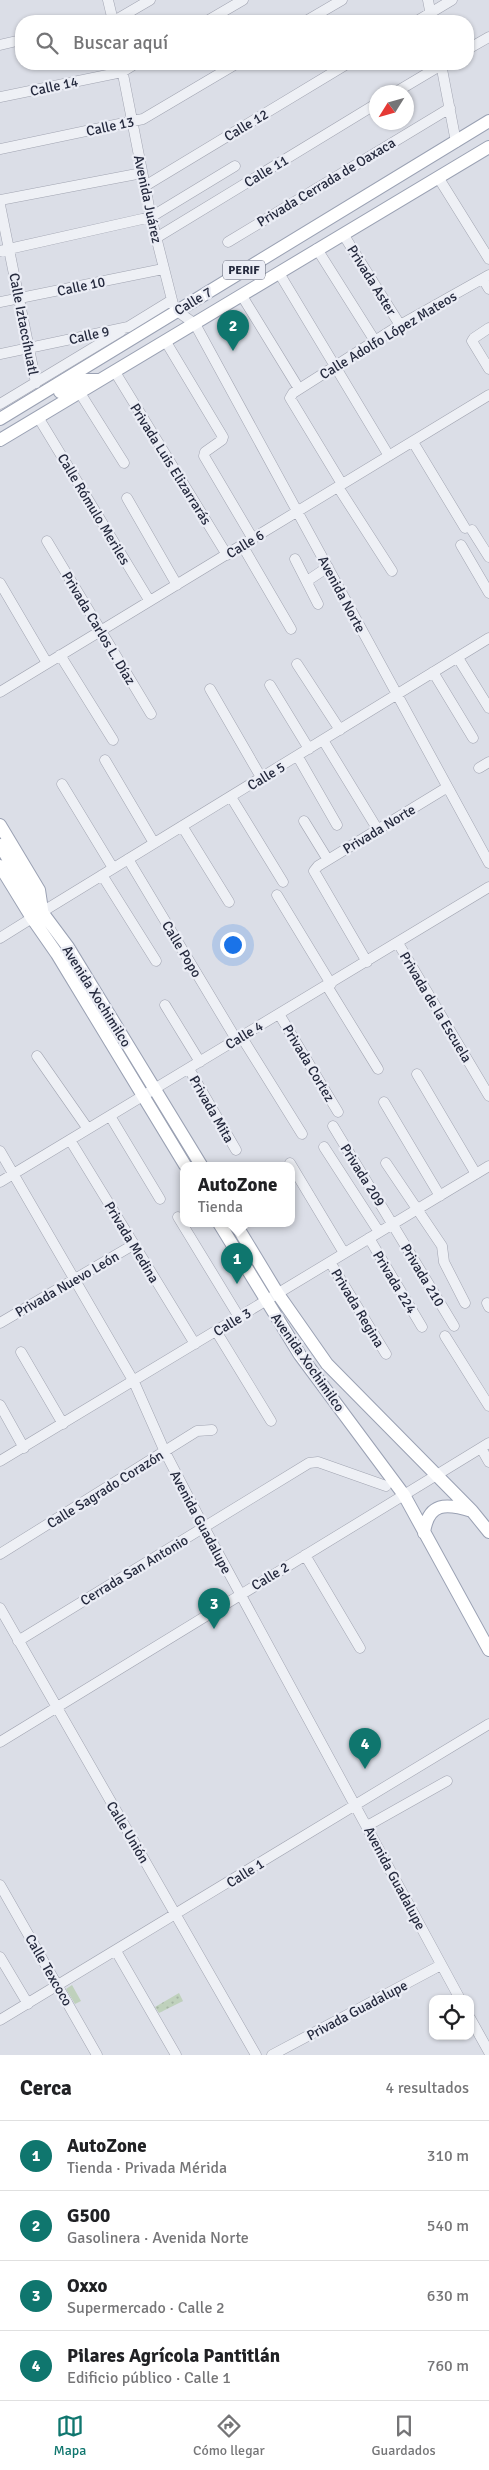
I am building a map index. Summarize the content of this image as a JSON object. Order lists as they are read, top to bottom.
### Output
{
  "streets": {
    "main road": ["PERIF", "Calle 7", "Avenida Xochimilco"],
    "street": [
      "Calle 14",
      "Calle 12",
      "Calle 13",
      "Calle 11",
      "Privada Cerrada de Oaxaca",
      "Avenida Juárez",
      "Privada Aster",
      "Calle 10",
      "Calle Iztaccíhuatl",
      "Calle 9",
      "Calle Adolfo López Mateos",
      "Privada Luis Elizarrarás",
      "Calle Rómulo Meriles",
      "Calle 6",
      "Avenida Norte",
      "Privada Carlos L. Díaz",
      "Calle 5",
      "Privada Norte",
      "Calle Popo",
      "Privada de la Escuela",
      "Calle 4",
      "Privada Cortez",
      "Privada Mita",
      "Privada 209",
      "Privada Medina",
      "Privada 210",
      "Privada 224",
      "Privada Nuevo León",
      "Privada Regina",
      "Calle 3",
      "Calle Sagrado Corazón",
      "Avenida Guadalupe",
      "Cerrada San Antonio",
      "Calle 2",
      "Calle Unión",
      "Calle 1",
      "Calle Texcoco",
      "Privada Guadalupe"
    ]
  },
  "crossings": [
    ["Calle 12", "Avenida Juárez"],
    ["Calle 13", "Avenida Juárez"],
    ["Calle 11", "Avenida Juárez"],
    ["Avenida Juárez", "Calle 10"],
    ["Avenida Juárez", "Calle 7"],
    ["Avenida Juárez", "Calle 9"],
    ["Privada Aster", "Calle 7"],
    ["Privada Aster", "Calle Adolfo López Mateos"],
    ["Calle 10", "Calle Iztaccíhuatl"],
    ["Calle 7", "Calle 9"],
    ["Calle 7", "Privada Luis Elizarrarás"],
    ["Calle 7", "Avenida Norte"],
    ["Calle Iztaccíhuatl", "Calle 9"],
    ["Calle Adolfo López Mateos", "Calle 6"],
    ["Privada Luis Elizarrarás", "Calle 6"],
    ["Calle Rómulo Meriles", "Calle 6"],
    ["Calle 6", "Avenida Norte"],
    ["Calle 6", "Privada Carlos L. Díaz"],
    ["Avenida Norte", "Calle 5"],
    ["Avenida Norte", "Privada Norte"],
    ["Calle 5", "Calle Popo"],
    ["Calle 5", "Avenida Xochimilco"],
    ["Privada Norte", "Calle 4"],
    ["Calle Popo", "Calle 4"],
    ["Avenida Xochimilco", "Calle 4"],
    ["Avenida Xochimilco", "Calle 3"],
    ["Avenida Xochimilco", "Calle 2"],
    ["Privada de la Escuela", "Calle 4"],
    ["Calle 4", "Privada Cortez"],
    ["Calle 4", "Privada Mita"],
    ["Calle 4", "Privada Medina"],
    ["Calle 4", "Avenida Guadalupe"],
    ["Privada 209", "Privada 210"],
    ["Privada 209", "Calle 3"],
    ["Privada Medina", "Privada Nuevo León"],
    ["Privada Medina", "Calle 3"],
    ["Privada 210", "Calle 3"],
    ["Privada 224", "Calle 3"],
    ["Privada Nuevo León", "Avenida Guadalupe"],
    ["Privada Regina", "Calle 3"],
    ["Calle 3", "Avenida Guadalupe"],
    ["Calle Sagrado Corazón", "Avenida Guadalupe"],
    ["Avenida Guadalupe", "Cerrada San Antonio"],
    ["Avenida Guadalupe", "Calle 2"],
    ["Avenida Guadalupe", "Calle 1"],
    ["Avenida Guadalupe", "Privada Guadalupe"],
    ["Cerrada San Antonio", "Calle Unión"],
    ["Calle 2", "Calle Unión"],
    ["Calle Unión", "Calle 1"],
    ["Calle 1", "Calle Texcoco"]
  ],
  "north": "bottom left",
  "page": {
    "search": "Buscar aquí",
    "pins": [
      "2",
      "1",
      "3",
      "4"
    ],
    "popup": ["AutoZone", "Tienda"],
    "heading": ["Cerca", "4 resultados"],
    "list": [
      {
        "mark": "1",
        "name": "AutoZone",
        "note": "Tienda · Privada Mérida",
        "value": "310 m"
      },
      {
        "mark": "2",
        "name": "G500",
        "note": "Gasolinera · Avenida Norte",
        "value": "540 m"
      },
      {
        "mark": "3",
        "name": "Oxxo",
        "note": "Supermercado · Calle 2",
        "value": "630 m"
      },
      {
        "mark": "4",
        "name": "Pilares Agrícola Pantitlán",
        "note": "Edificio público · Calle 1",
        "value": "760 m"
      }
    ],
    "nav": ["Mapa", "Cómo llegar", "Guardados"]
  }
}
